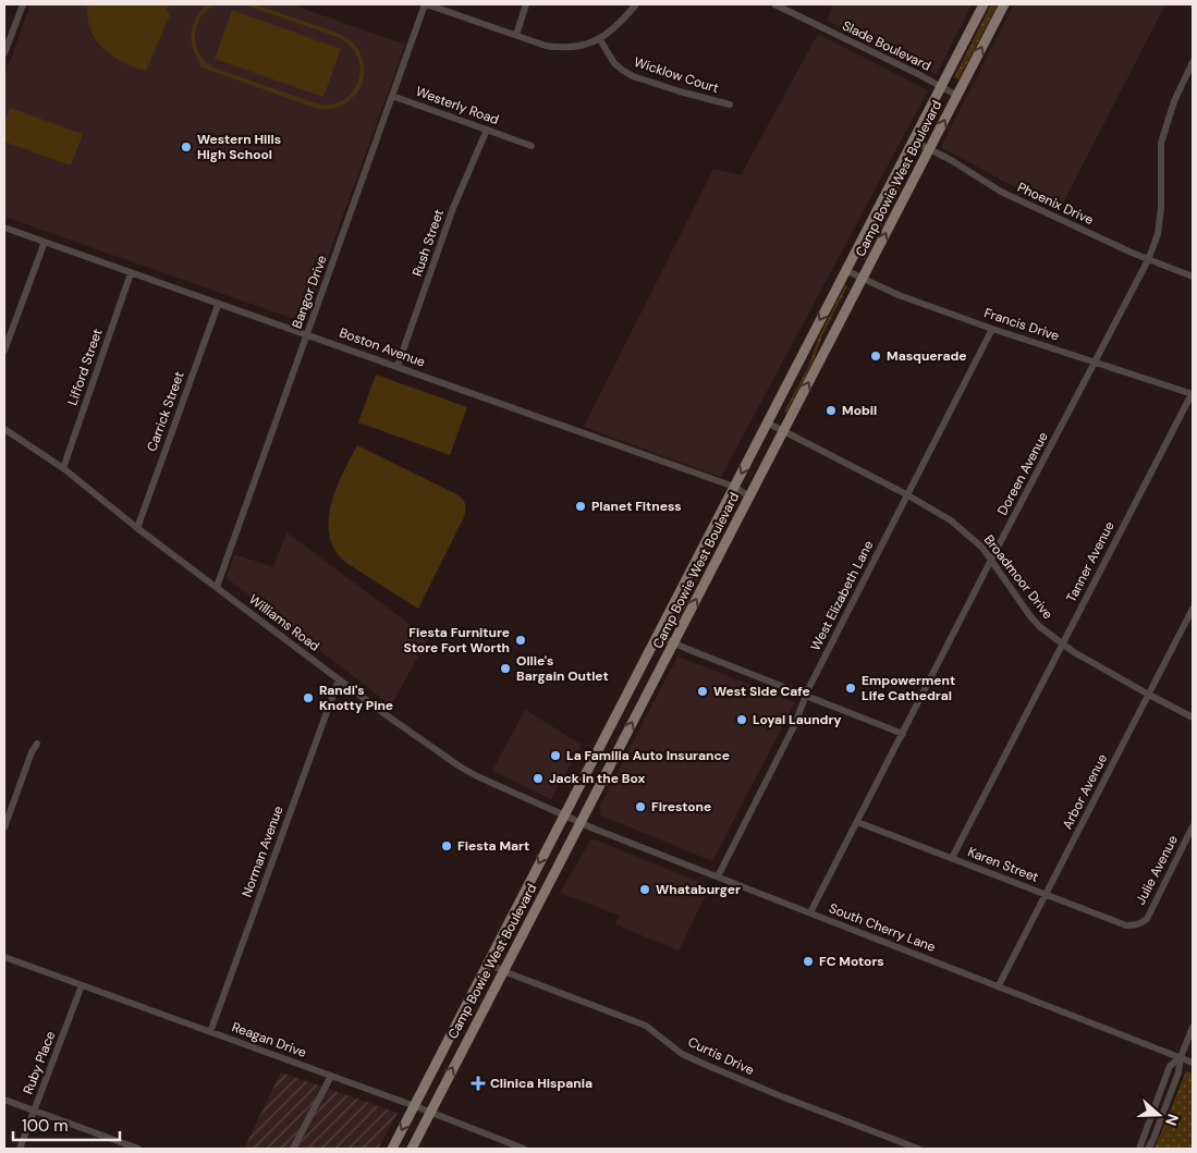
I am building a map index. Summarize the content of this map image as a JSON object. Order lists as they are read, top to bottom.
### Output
{
  "streets": {
    "main road": ["Camp Bowie West Boulevard"],
    "street": [
      "Slade Boulevard",
      "Wicklow Court",
      "Westerly Road",
      "Phoenix Drive",
      "Rush Street",
      "Bangor Drive",
      "Francis Drive",
      "Boston Avenue",
      "Lifford Street",
      "Carrick Street",
      "Doreen Avenue",
      "Tanner Avenue",
      "Broadmoor Drive",
      "West Elizabeth Lane",
      "Williams Road",
      "Arbor Avenue",
      "Norman Avenue",
      "Karen Street",
      "Julie Avenue",
      "South Cherry Lane",
      "Reagan Drive",
      "Curtis Drive",
      "Ruby Place"
    ]
  },
  "crossings": [
    ["Slade Boulevard", "Camp Bowie West Boulevard"],
    ["Westerly Road", "Rush Street"],
    ["Westerly Road", "Bangor Drive"],
    ["Camp Bowie West Boulevard", "Phoenix Drive"],
    ["Camp Bowie West Boulevard", "Francis Drive"],
    ["Camp Bowie West Boulevard", "Boston Avenue"],
    ["Camp Bowie West Boulevard", "Broadmoor Drive"],
    ["Camp Bowie West Boulevard", "Williams Road"],
    ["Camp Bowie West Boulevard", "South Cherry Lane"],
    ["Camp Bowie West Boulevard", "Reagan Drive"],
    ["Camp Bowie West Boulevard", "Curtis Drive"],
    ["Phoenix Drive", "Doreen Avenue"],
    ["Rush Street", "Boston Avenue"],
    ["Bangor Drive", "Boston Avenue"],
    ["Bangor Drive", "Williams Road"],
    ["Francis Drive", "Doreen Avenue"],
    ["Francis Drive", "Tanner Avenue"],
    ["Francis Drive", "West Elizabeth Lane"],
    ["Boston Avenue", "Lifford Street"],
    ["Boston Avenue", "Carrick Street"],
    ["Lifford Street", "Williams Road"],
    ["Carrick Street", "Williams Road"],
    ["Doreen Avenue", "Broadmoor Drive"],
    ["Doreen Avenue", "Karen Street"],
    ["Doreen Avenue", "South Cherry Lane"],
    ["Tanner Avenue", "Broadmoor Drive"],
    ["Tanner Avenue", "Karen Street"],
    ["Broadmoor Drive", "West Elizabeth Lane"],
    ["Broadmoor Drive", "Arbor Avenue"],
    ["West Elizabeth Lane", "South Cherry Lane"],
    ["Williams Road", "Norman Avenue"],
    ["Williams Road", "South Cherry Lane"],
    ["Arbor Avenue", "Karen Street"],
    ["Arbor Avenue", "South Cherry Lane"],
    ["Norman Avenue", "Reagan Drive"],
    ["Karen Street", "Julie Avenue"],
    ["Reagan Drive", "Ruby Place"]
  ],
  "places": {
    "other": [
      "Western Hills High School",
      "Masquerade",
      "Mobil",
      "Planet Fitness",
      "Fiesta Furniture Store Fort Worth",
      "Ollie's Bargain Outlet",
      "Empowerment Life Cathedral",
      "West Side Cafe",
      "Randi's Knotty Pine",
      "Loyal Laundry",
      "La Familia Auto Insurance",
      "Jack in the Box",
      "Firestone",
      "Fiesta Mart",
      "Whataburger",
      "FC Motors"
    ],
    "health": ["Clinica Hispania"]
  },
  "scale_bar": "100 m",
  "north": "right"
}
